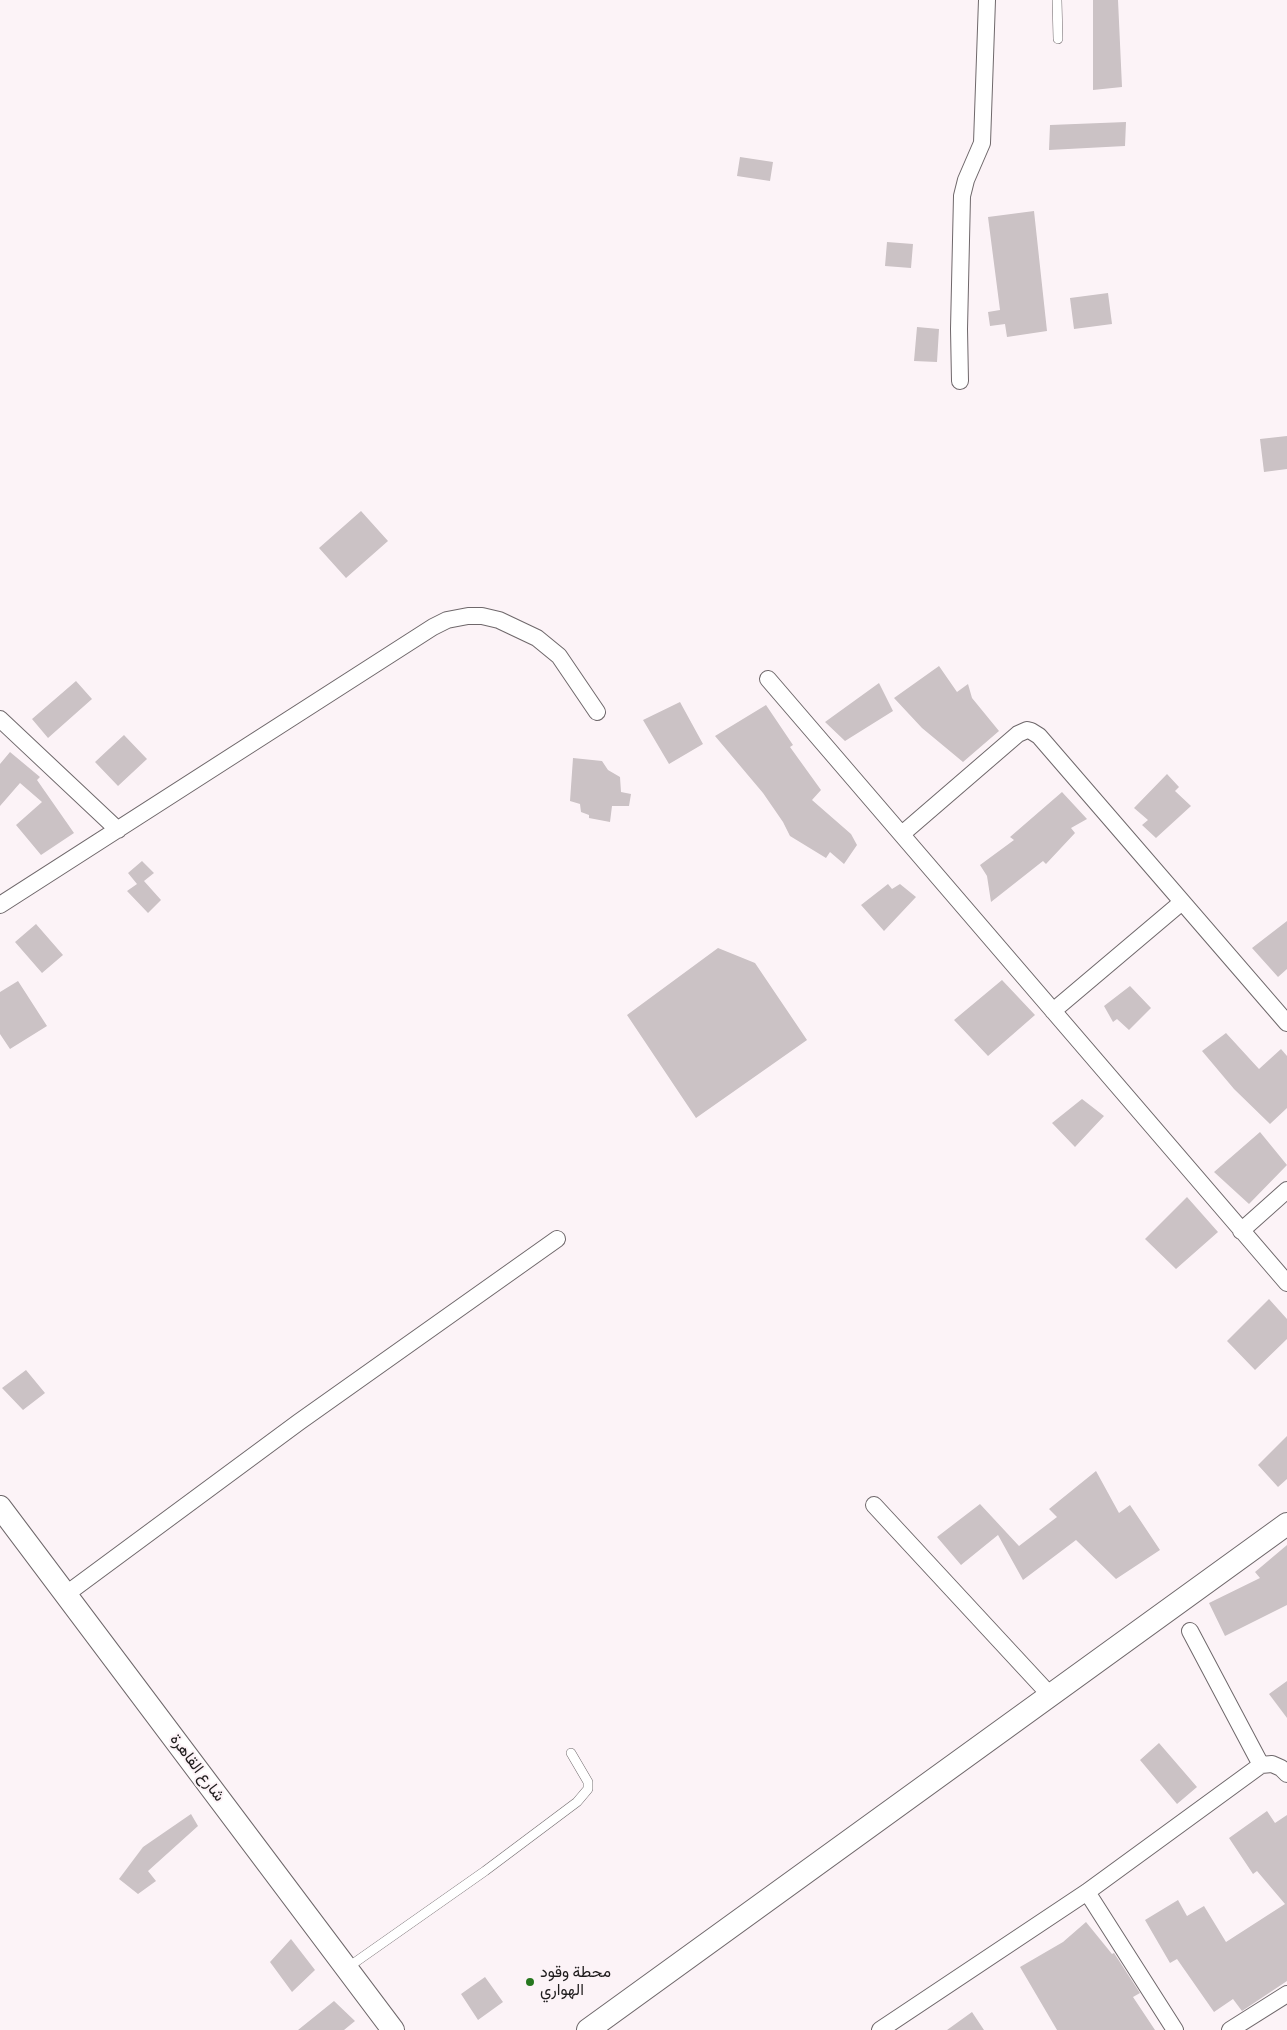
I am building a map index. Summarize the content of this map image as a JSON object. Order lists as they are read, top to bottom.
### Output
{
  "streets": {
    "street": ["شارع القاهرة"]
  },
  "places": ["محطة وقود الهواري"]
}
